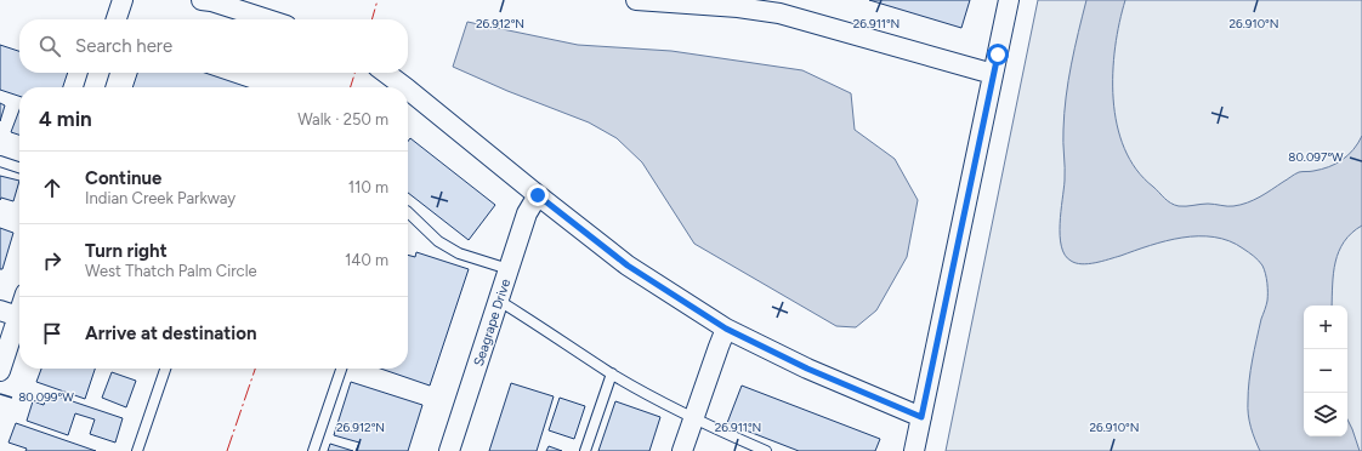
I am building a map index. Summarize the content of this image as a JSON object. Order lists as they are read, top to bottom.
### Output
{
  "streets": {
    "street": ["Seagrape Drive"]
  },
  "page": {
    "search": "Search here",
    "heading": ["4 min", "Walk · 250 m"],
    "list": [
      ["Continue", "Indian Creek Parkway", "110 m"],
      ["Turn right", "West Thatch Palm Circle", "140 m"],
      "Arrive at destination"
    ],
    "map_buttons": ["+", "−"]
  },
  "coordinates": [
    "26.912°N",
    "26.911°N",
    "26.910°N",
    "80.097°W",
    "80.099°W"
  ]
}
